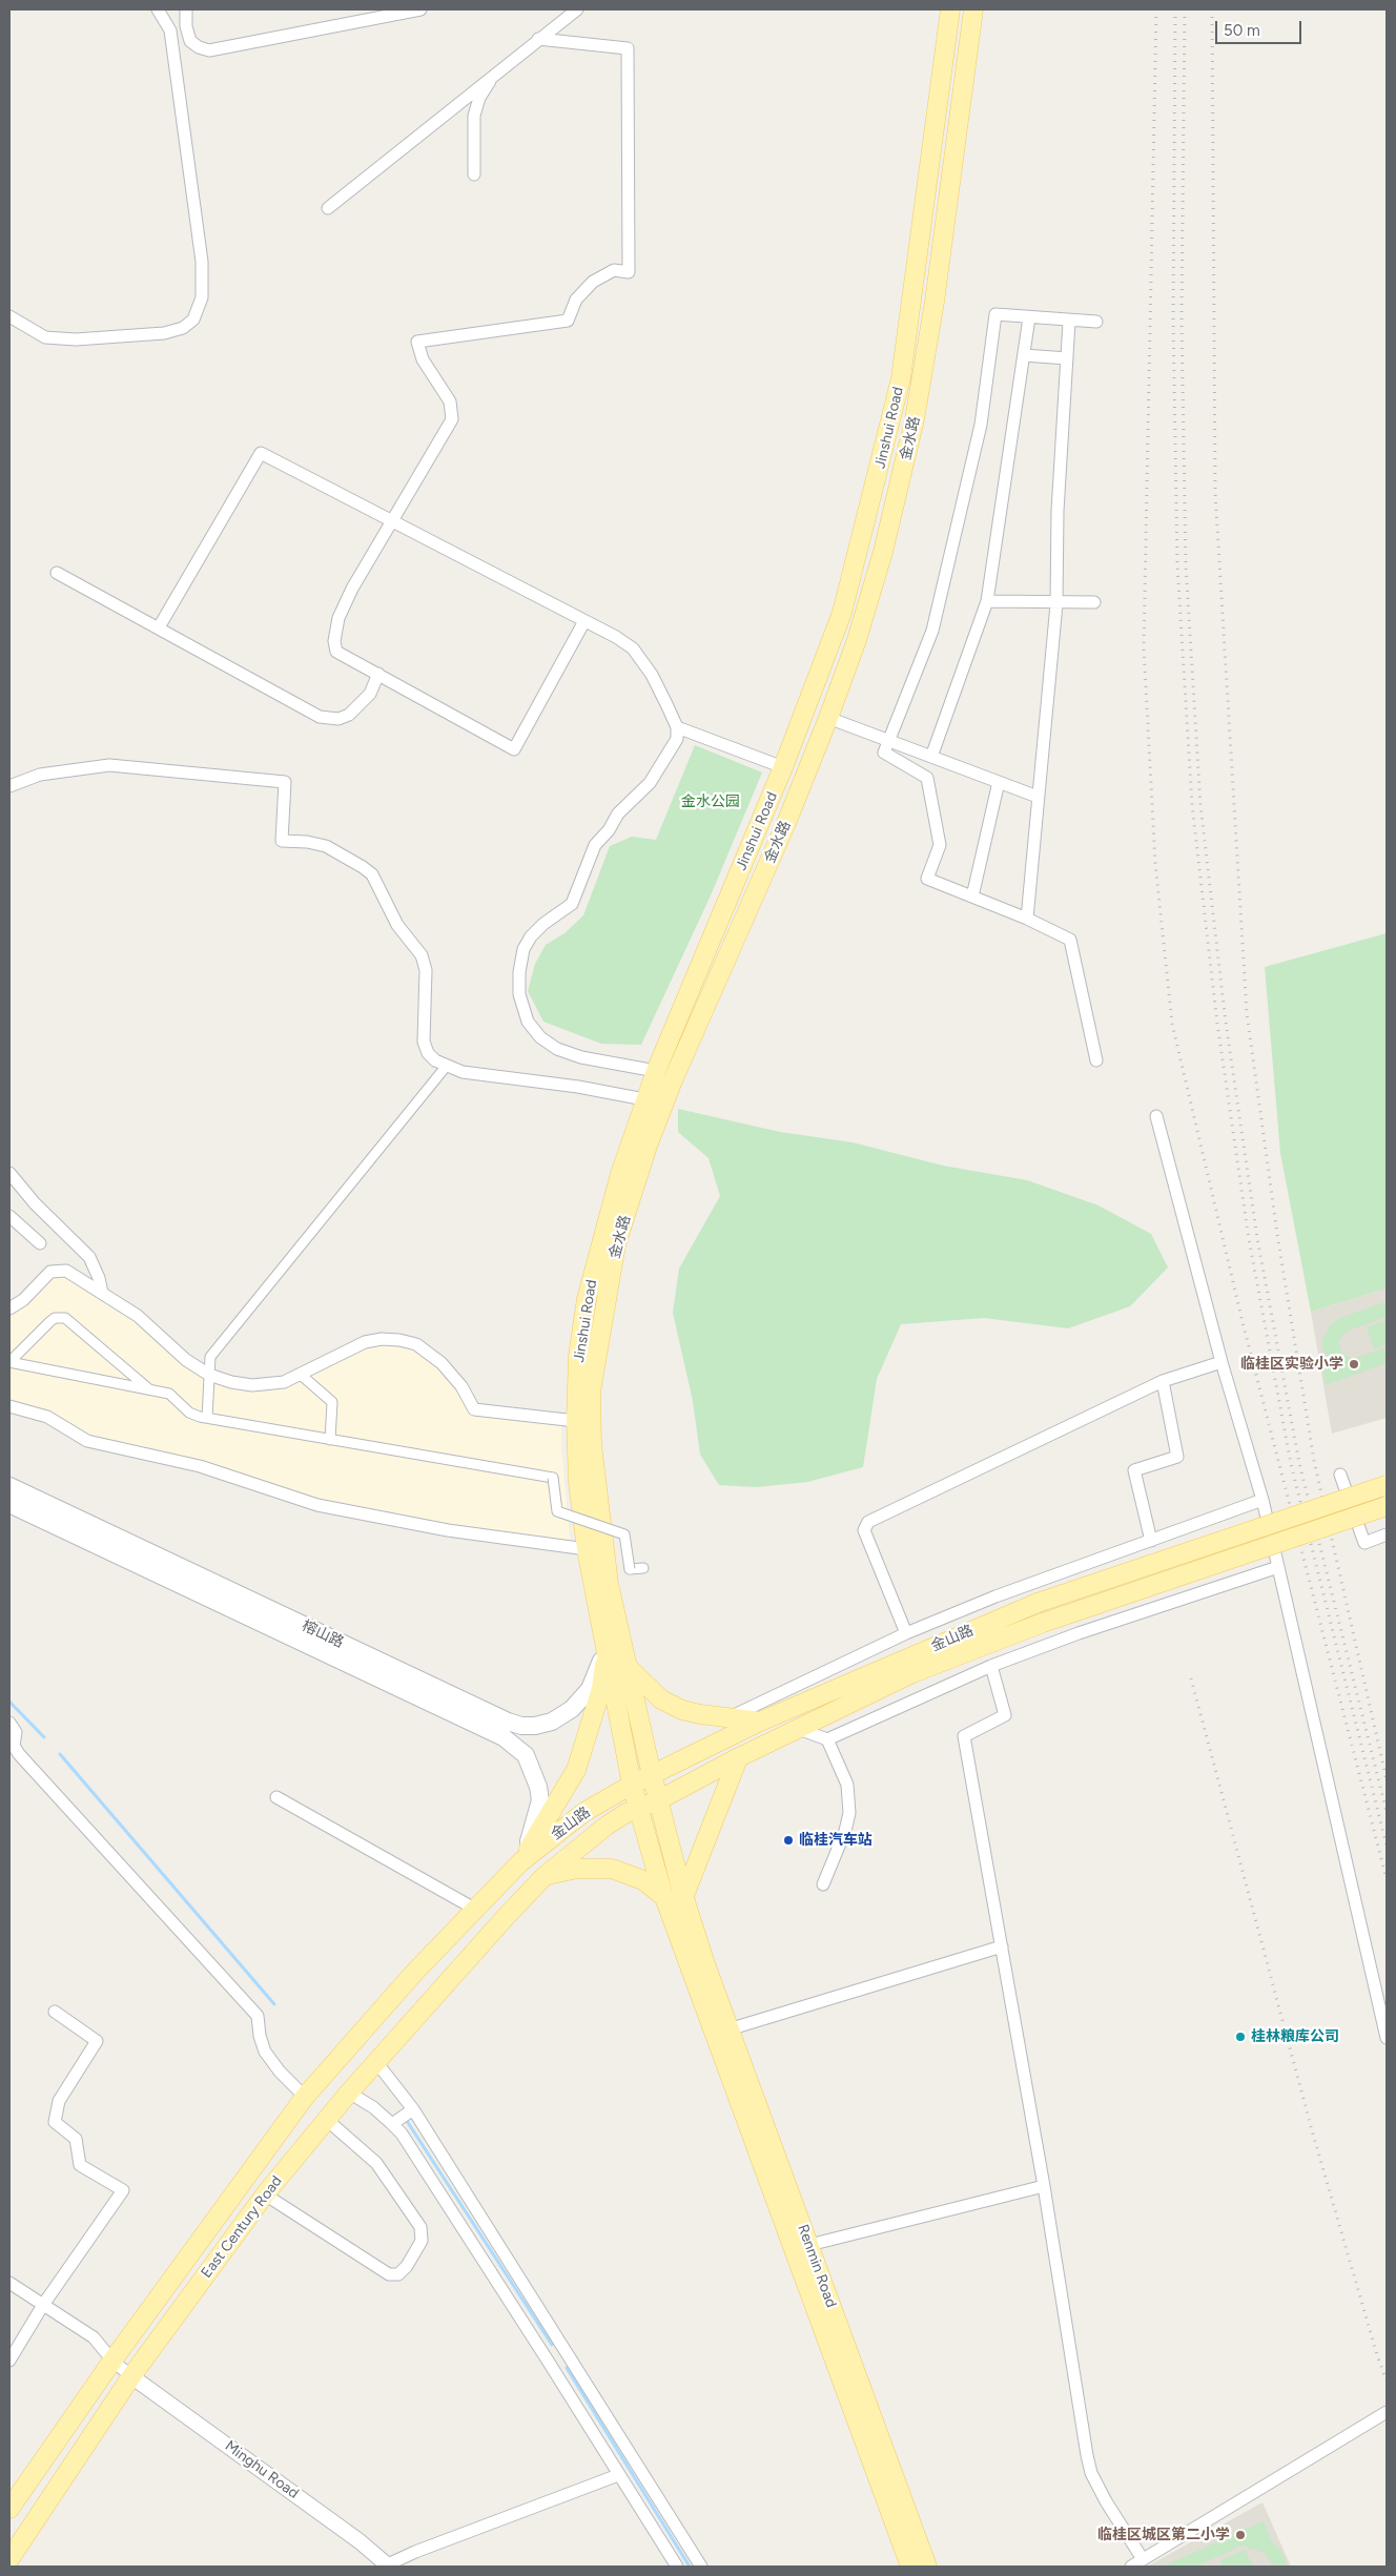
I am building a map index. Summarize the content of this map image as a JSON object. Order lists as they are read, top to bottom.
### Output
{
  "streets": {
    "main road": [
      "Jinshui Road",
      "金水路",
      "榕山路",
      "金山路",
      "East Century Road",
      "Renmin Road"
    ],
    "street": ["Minghu Road"]
  },
  "crossings": [
    ["Jinshui Road", "金水路"],
    ["Jinshui Road", "榕山路"],
    ["Jinshui Road", "金山路"],
    ["Jinshui Road", "Renmin Road"],
    ["金水路", "金山路"],
    ["金水路", "Renmin Road"],
    ["榕山路", "金山路"],
    ["榕山路", "East Century Road"],
    ["金山路", "East Century Road"],
    ["East Century Road", "Minghu Road"]
  ],
  "parks": ["金水公园"],
  "places": [
    "临桂区实验小学",
    "临桂汽车站",
    "桂林粮库公司",
    "临桂区城区第二小学"
  ],
  "scale_bar": "50 m"
}
